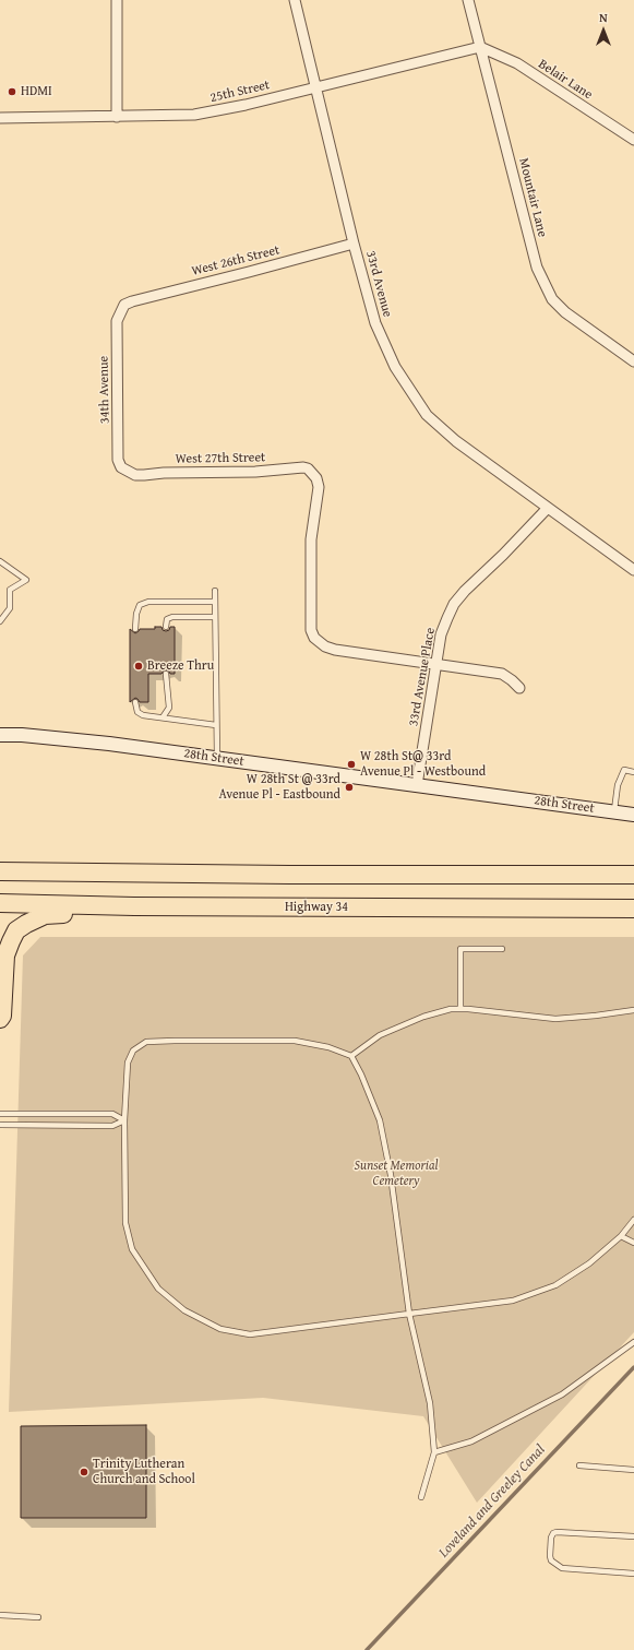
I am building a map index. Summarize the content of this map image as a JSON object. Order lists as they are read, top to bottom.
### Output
{
  "streets": {
    "highway": ["Highway 34"],
    "street": [
      "Belair Lane",
      "25th Street",
      "Mountair Lane",
      "West 26th Street",
      "33rd Avenue",
      "34th Avenue",
      "West 27th Street",
      "33rd Avenue Place",
      "28th Street"
    ]
  },
  "crossings": [
    ["Belair Lane", "25th Street"],
    ["Belair Lane", "Mountair Lane"],
    ["25th Street", "Mountair Lane"],
    ["25th Street", "33rd Avenue"],
    ["West 26th Street", "33rd Avenue"],
    ["West 26th Street", "34th Avenue"],
    ["33rd Avenue", "33rd Avenue Place"],
    ["34th Avenue", "West 27th Street"],
    ["West 27th Street", "33rd Avenue Place"],
    ["33rd Avenue Place", "28th Street"]
  ],
  "water": ["Loveland and Greeley Canal"],
  "parks": ["Sunset Memorial Cemetery"],
  "places": [
    "HDMI",
    "Breeze Thru",
    "W 28th St@ 33rd Avenue Pl - Westbound",
    "W 28th St @ 33rd Avenue Pl - Eastbound",
    "Trinity Lutheran Church and School"
  ],
  "north": "top"
}
